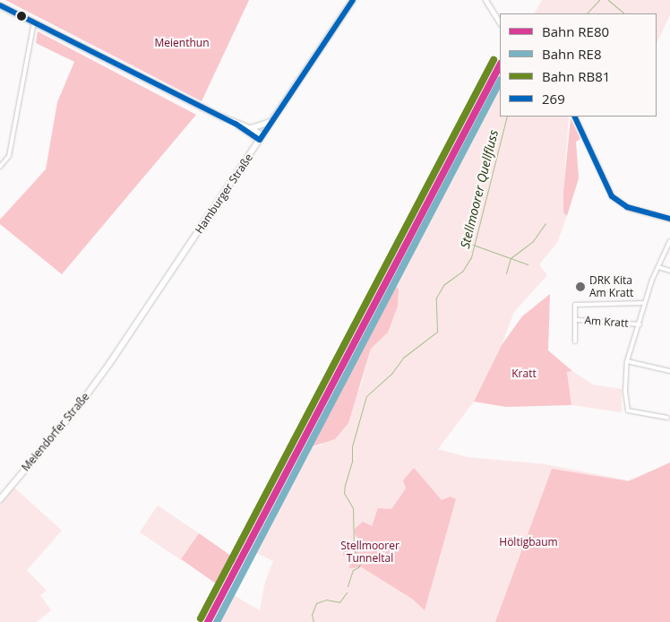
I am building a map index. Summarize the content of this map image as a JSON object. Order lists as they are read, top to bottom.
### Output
{
  "streets": {
    "main road": ["Hamburger Straße", "Meiendorfer Straße"],
    "street": ["Am Kratt"]
  },
  "crossings": [
    ["Hamburger Straße", "Meiendorfer Straße"]
  ],
  "water": ["Stellmoorer Quellfluss"],
  "parks": [
    "Meienthun",
    "Kratt",
    "Höltigbaum",
    "Stellmoorer Tunneltal"
  ],
  "places": ["DRK Kita Am Kratt"],
  "lines": [
    "transit line 269",
    "rail line RB81",
    "rail line RE80",
    "rail line RE8"
  ],
  "legend": [
    "Bahn RE80",
    "Bahn RE8",
    "Bahn RB81",
    "269"
  ]
}
